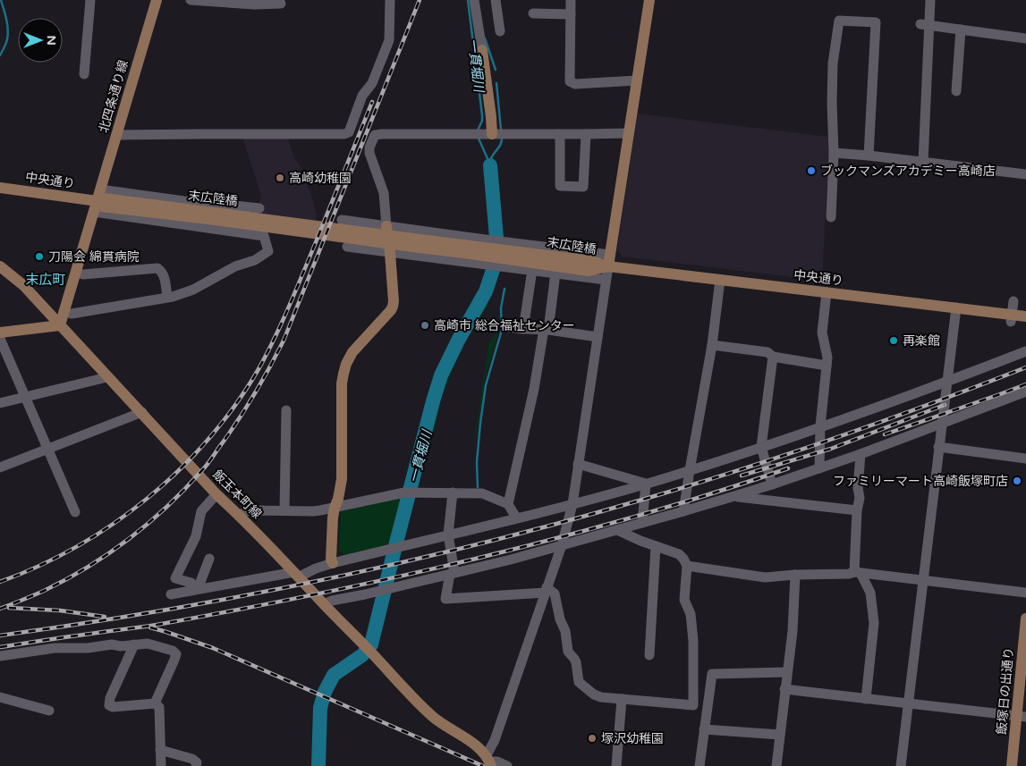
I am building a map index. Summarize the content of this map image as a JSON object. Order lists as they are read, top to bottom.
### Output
{
  "streets": {
    "street": [
      "北四条通り線",
      "中央通り",
      "末広陸橋",
      "飯玉本町線",
      "飯塚日の出通り"
    ]
  },
  "crossings": [
    ["北四条通り線", "中央通り"],
    ["北四条通り線", "末広陸橋"],
    ["中央通り", "末広陸橋"]
  ],
  "districts": ["末広町"],
  "water": ["一貫堀川"],
  "places": [
    "ブックマンズアカデミー高崎店",
    "高崎幼稚園",
    "刀陽会 綿貫病院",
    "高崎市 総合福祉センター",
    "再楽館",
    "ファミリーマート高崎飯塚町店",
    "塚沢幼稚園"
  ],
  "north": "right"
}
